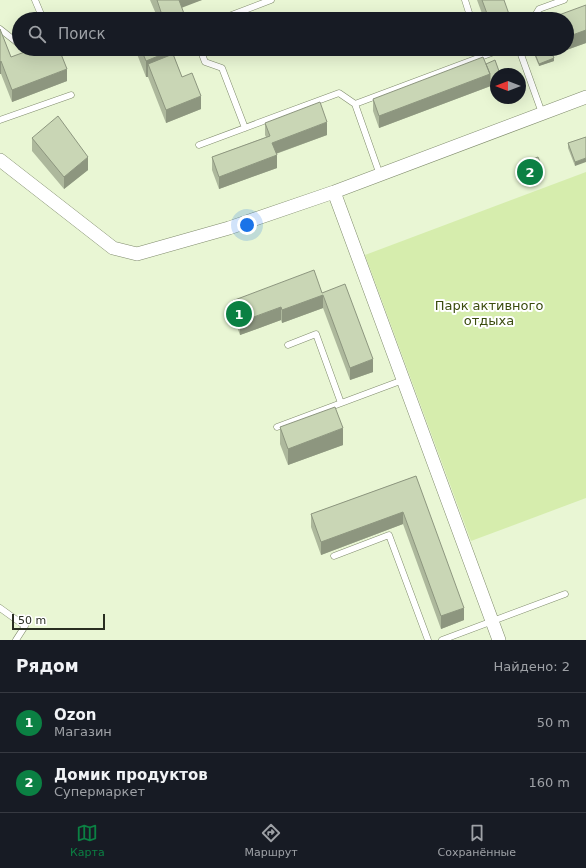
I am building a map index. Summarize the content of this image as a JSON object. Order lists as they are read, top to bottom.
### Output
{
  "parks": ["Парк активного отдыха"],
  "scale_bar": "50 m",
  "north": "left",
  "page": {
    "search": "Поиск",
    "pins": ["2", "1"],
    "scale": "50 m",
    "heading": ["Рядом", "Найдено: 2"],
    "list": [
      {
        "mark": "1",
        "name": "Ozon",
        "note": "Магазин",
        "value": "50 m"
      },
      {
        "mark": "2",
        "name": "Домик продуктов",
        "note": "Супермаркет",
        "value": "160 m"
      }
    ],
    "nav": ["Карта", "Маршрут", "Сохранённые"]
  }
}
